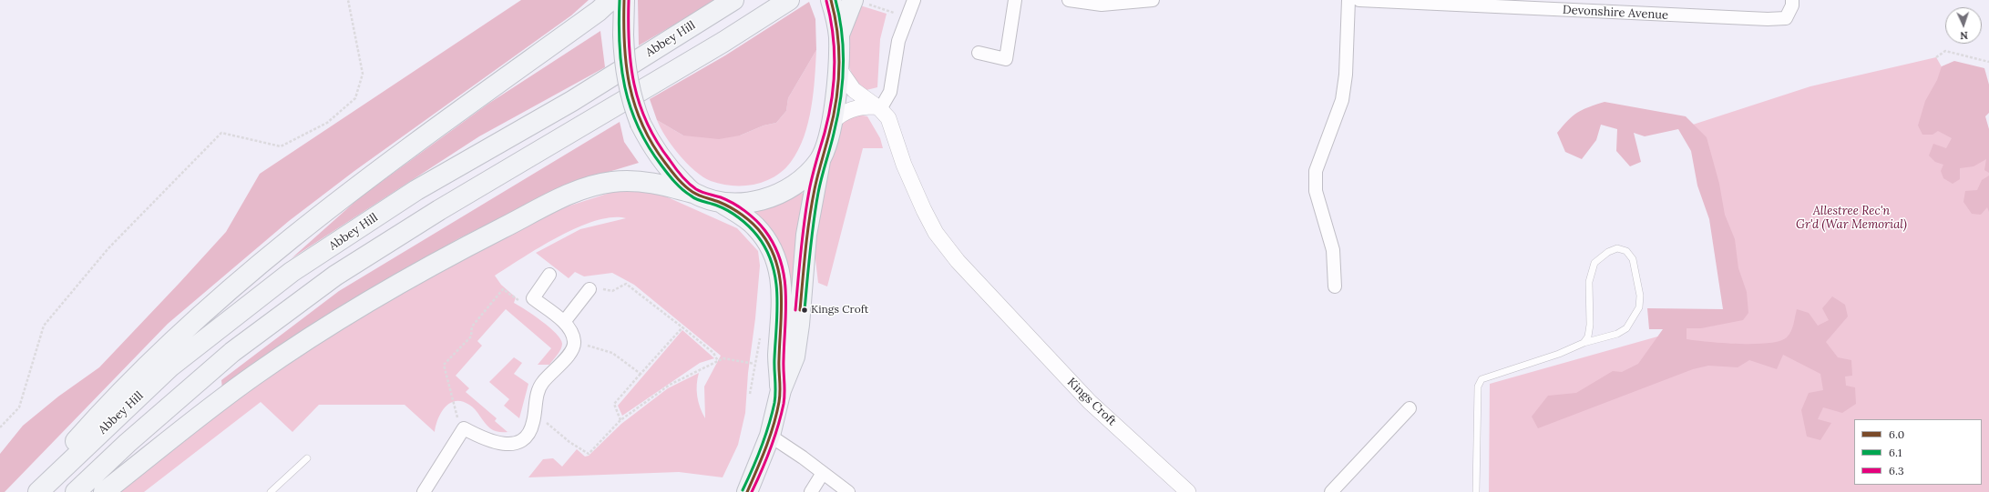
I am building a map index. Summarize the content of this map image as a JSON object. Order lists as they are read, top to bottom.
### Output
{
  "streets": {
    "highway": ["Abbey Hill"],
    "street": ["Devonshire Avenue", "Kings Croft"]
  },
  "parks": ["Allestree Rec'n Gr'd (War Memorial)"],
  "places": ["Kings Croft"],
  "lines": ["transit line 6.0", "transit line 6.1", "transit line 6.3"],
  "legend": ["6.0", "6.1", "6.3"],
  "north": "bottom"
}
